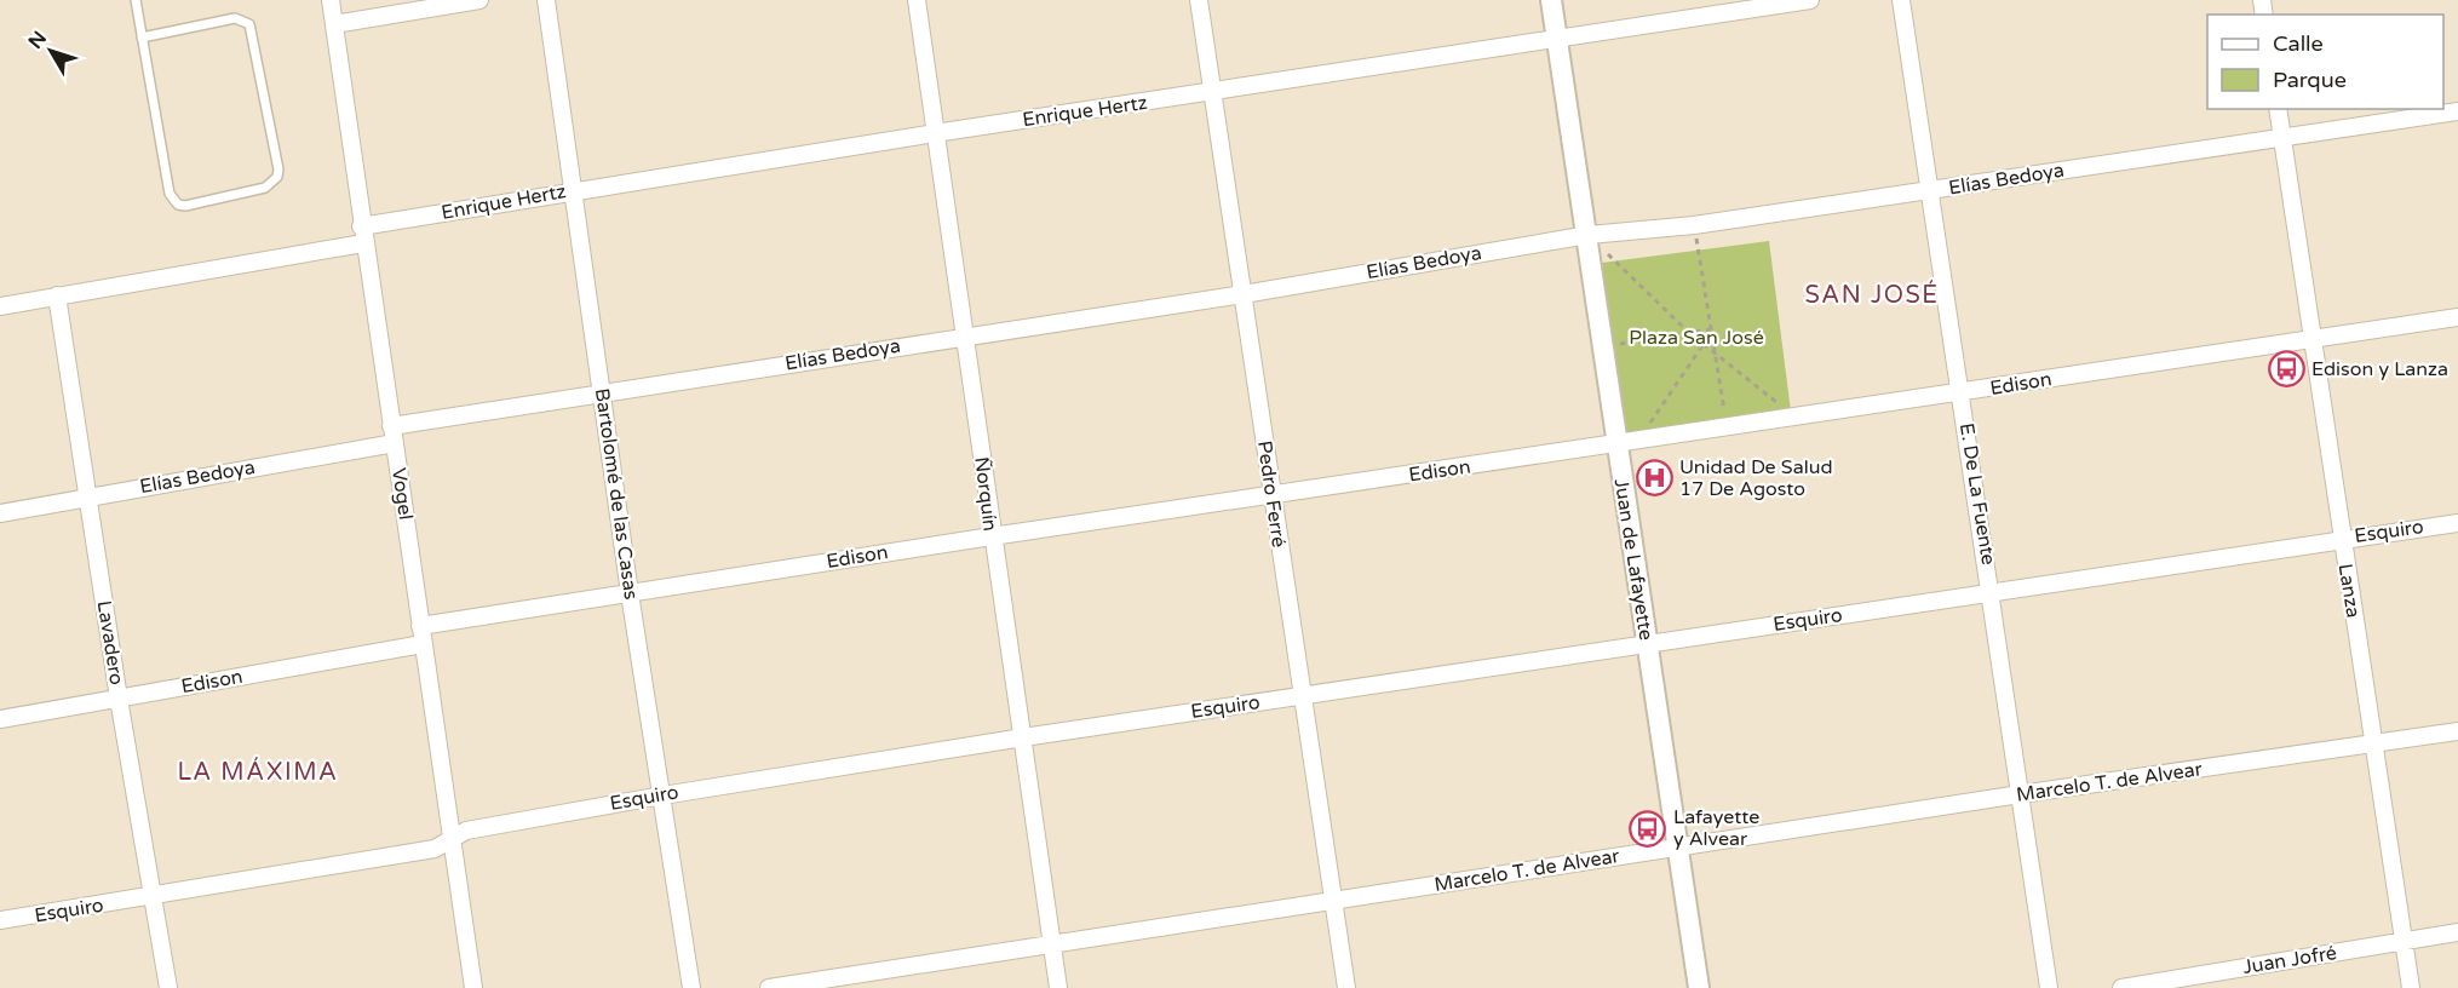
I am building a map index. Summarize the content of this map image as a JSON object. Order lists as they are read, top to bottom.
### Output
{
  "streets": {
    "street": [
      "Enrique Hertz",
      "Elías Bedoya",
      "Edison",
      "Vogel",
      "Bartolomé de las Casas",
      "Ñorquín",
      "Pedro Ferré",
      "E. De La Fuente",
      "Esquiro",
      "Juan de Lafayette",
      "Lanza",
      "Lavadero",
      "Marcelo T. de Alvear",
      "Juan Jofré"
    ]
  },
  "crossings": [
    ["Enrique Hertz", "Vogel"],
    ["Enrique Hertz", "Bartolomé de las Casas"],
    ["Enrique Hertz", "Ñorquín"],
    ["Enrique Hertz", "Pedro Ferré"],
    ["Enrique Hertz", "Juan de Lafayette"],
    ["Elías Bedoya", "Vogel"],
    ["Elías Bedoya", "Bartolomé de las Casas"],
    ["Elías Bedoya", "Ñorquín"],
    ["Elías Bedoya", "Pedro Ferré"],
    ["Elías Bedoya", "E. De La Fuente"],
    ["Elías Bedoya", "Juan de Lafayette"],
    ["Elías Bedoya", "Lanza"],
    ["Elías Bedoya", "Lavadero"],
    ["Edison", "Vogel"],
    ["Edison", "Bartolomé de las Casas"],
    ["Edison", "Ñorquín"],
    ["Edison", "Pedro Ferré"],
    ["Edison", "E. De La Fuente"],
    ["Edison", "Juan de Lafayette"],
    ["Edison", "Lanza"],
    ["Edison", "Lavadero"],
    ["Vogel", "Esquiro"],
    ["Bartolomé de las Casas", "Esquiro"],
    ["Ñorquín", "Esquiro"],
    ["Ñorquín", "Marcelo T. de Alvear"],
    ["Pedro Ferré", "Esquiro"],
    ["Pedro Ferré", "Marcelo T. de Alvear"],
    ["E. De La Fuente", "Esquiro"],
    ["E. De La Fuente", "Marcelo T. de Alvear"],
    ["Esquiro", "Juan de Lafayette"],
    ["Esquiro", "Lanza"],
    ["Esquiro", "Lavadero"],
    ["Juan de Lafayette", "Marcelo T. de Alvear"],
    ["Lanza", "Marcelo T. de Alvear"],
    ["Lanza", "Juan Jofré"]
  ],
  "districts": ["SAN JOSÉ", "LA MÁXIMA"],
  "parks": ["Plaza San José"],
  "places": {
    "bus stop": ["Edison y Lanza", "Lafayette y Alvear"],
    "hospital": ["Unidad De Salud 17 De Agosto"]
  },
  "legend": ["Calle", "Parque"],
  "north": "top left"
}
